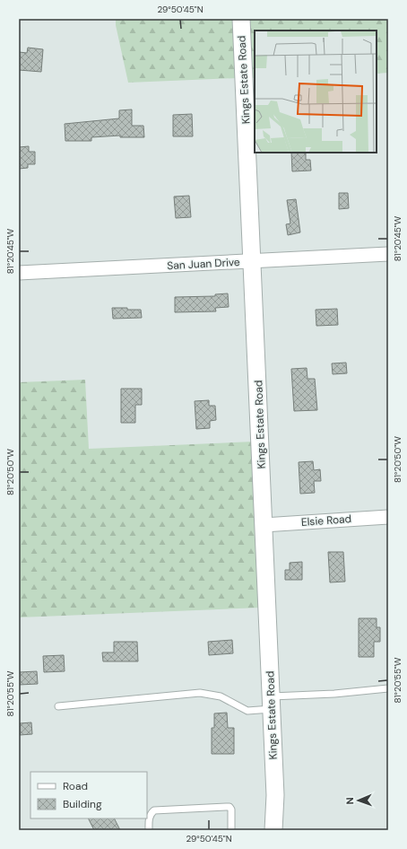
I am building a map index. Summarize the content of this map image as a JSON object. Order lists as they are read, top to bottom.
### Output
{
  "streets": {
    "street": ["Kings Estate Road", "San Juan Drive", "Elsie Road"]
  },
  "crossings": [
    ["Kings Estate Road", "San Juan Drive"],
    ["Kings Estate Road", "Elsie Road"]
  ],
  "legend": ["Road", "Building"],
  "north": "left",
  "coordinates": [
    "29°50'45\"N",
    "81°20'45\"W",
    "81°20'50\"W",
    "81°20'55\"W"
  ]
}
